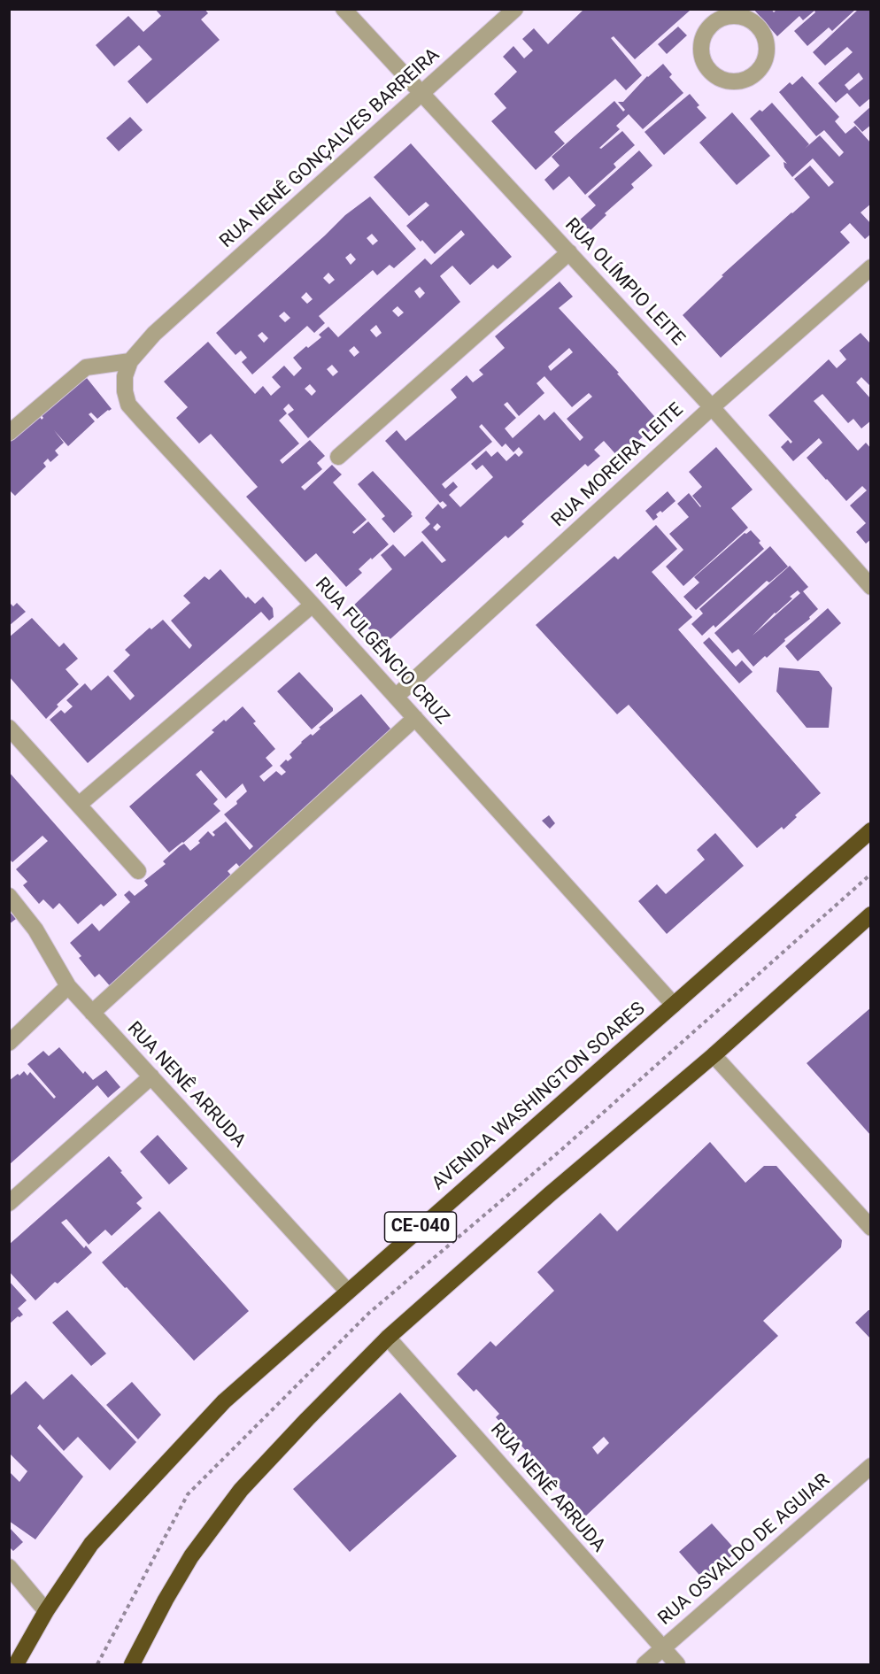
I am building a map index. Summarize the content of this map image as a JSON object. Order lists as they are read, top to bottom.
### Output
{
  "streets": {
    "highway": ["AVENIDA WASHINGTON SOARES", "CE-040"],
    "street": [
      "RUA NENÊ GONÇALVES BARREIRA",
      "RUA OLÍMPIO LEITE",
      "RUA MOREIRA LEITE",
      "RUA FULGÊNCIO CRUZ",
      "RUA NENÊ ARRUDA",
      "RUA OSVALDO DE AGUIAR"
    ]
  },
  "crossings": [
    ["RUA NENÊ GONÇALVES BARREIRA", "RUA OLÍMPIO LEITE"],
    ["RUA NENÊ GONÇALVES BARREIRA", "RUA FULGÊNCIO CRUZ"],
    ["RUA OLÍMPIO LEITE", "RUA MOREIRA LEITE"],
    ["RUA MOREIRA LEITE", "RUA FULGÊNCIO CRUZ"],
    ["RUA FULGÊNCIO CRUZ", "AVENIDA WASHINGTON SOARES"],
    ["RUA NENÊ ARRUDA", "AVENIDA WASHINGTON SOARES"],
    ["RUA NENÊ ARRUDA", "CE-040"],
    ["RUA NENÊ ARRUDA", "RUA OSVALDO DE AGUIAR"]
  ]
}
